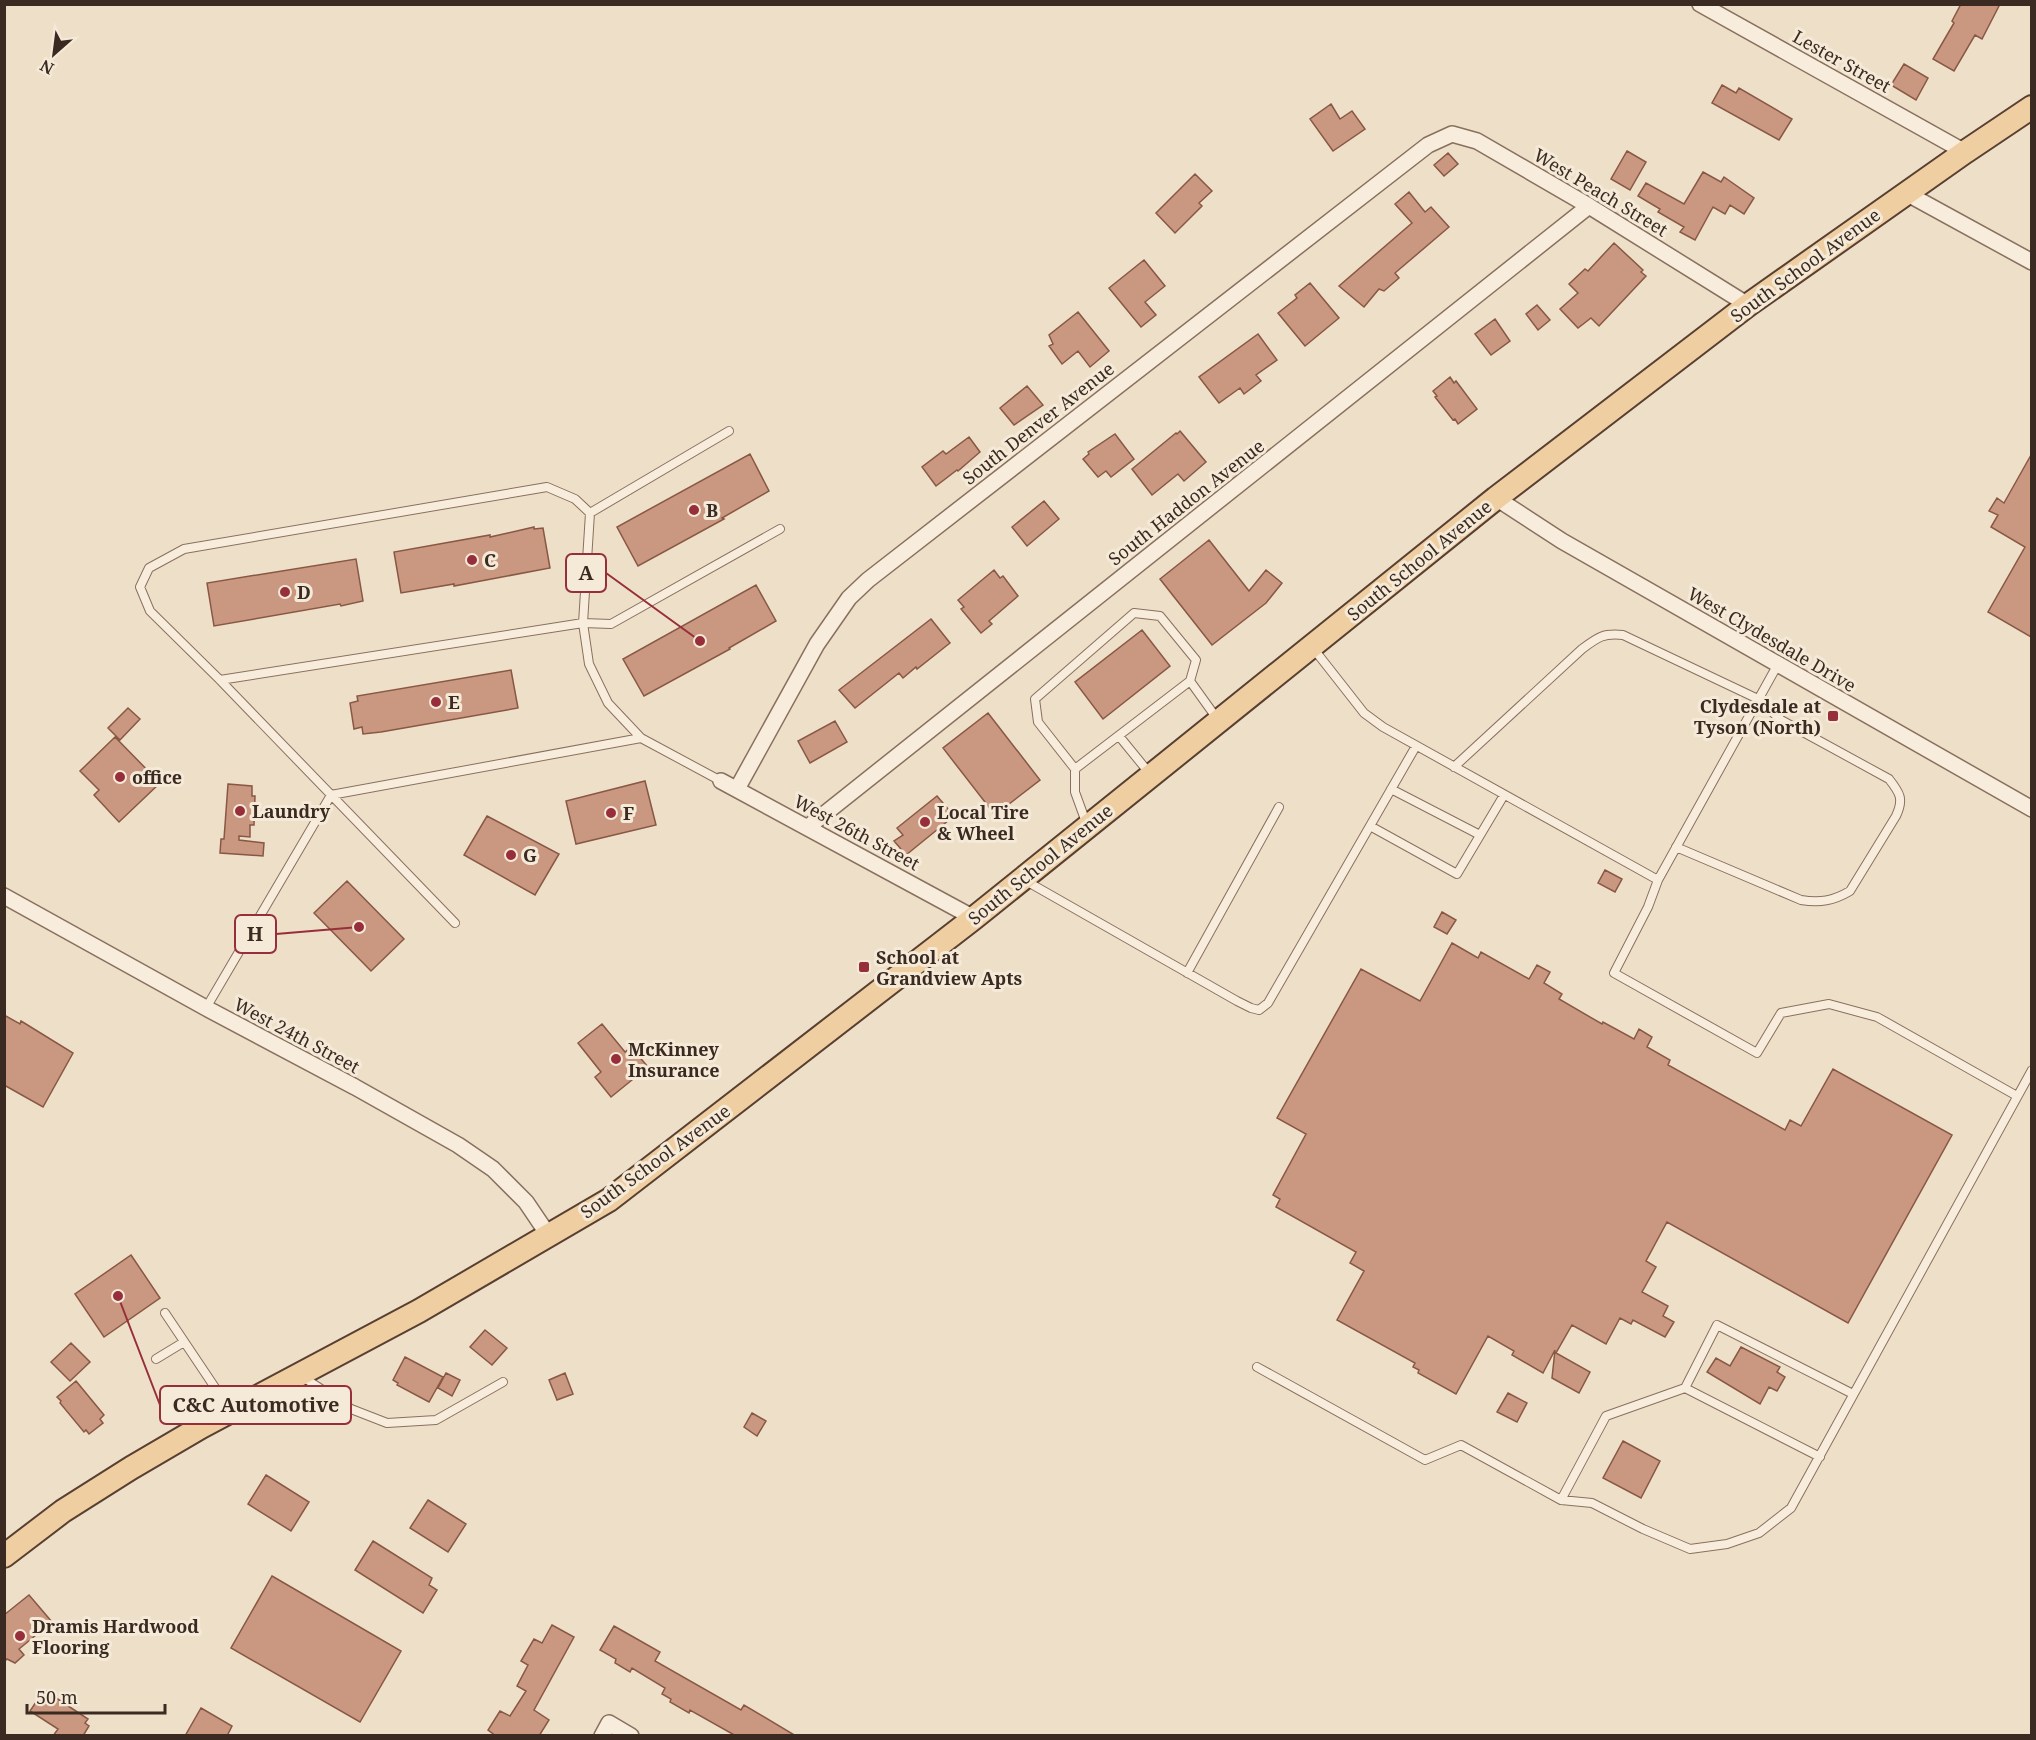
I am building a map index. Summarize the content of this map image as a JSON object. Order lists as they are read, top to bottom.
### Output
{
  "streets": {
    "main road": ["South School Avenue"],
    "street": [
      "Lester Street",
      "West Peach Street",
      "South Denver Avenue",
      "South Haddon Avenue",
      "West Clydesdale Drive",
      "West 26th Street",
      "West 24th Street"
    ]
  },
  "crossings": [
    ["Lester Street", "South School Avenue"],
    ["West Peach Street", "South School Avenue"],
    ["West Peach Street", "South Denver Avenue"],
    ["West Peach Street", "South Haddon Avenue"],
    ["South School Avenue", "West Clydesdale Drive"],
    ["South School Avenue", "West 26th Street"],
    ["South School Avenue", "West 24th Street"],
    ["South Denver Avenue", "West 26th Street"],
    ["South Haddon Avenue", "West 26th Street"]
  ],
  "places": {
    "other": [
      "B",
      "C",
      "D",
      "A",
      "E",
      "office",
      "Laundry",
      "F",
      "Local Tire & Wheel",
      "G",
      "H",
      "McKinney Insurance",
      "C&C Automotive",
      "Dramis Hardwood Flooring"
    ],
    "transit": ["Clydesdale at Tyson (North)", "School at Grandview Apts"]
  },
  "scale_bar": "50 m",
  "north": "bottom left"
}
